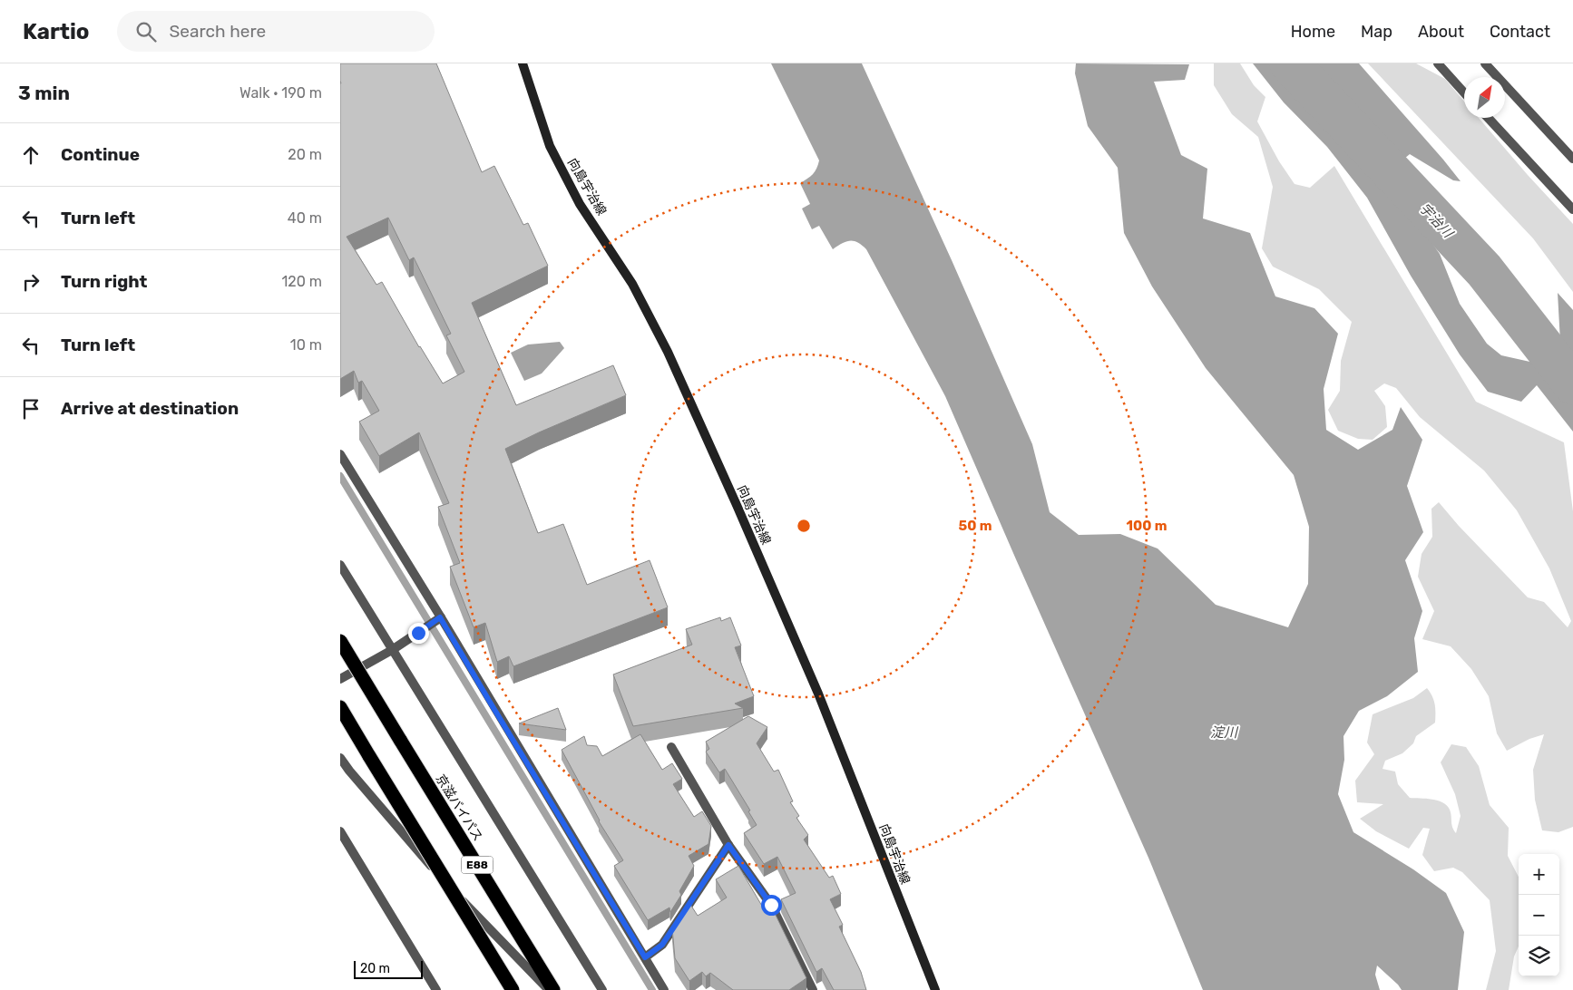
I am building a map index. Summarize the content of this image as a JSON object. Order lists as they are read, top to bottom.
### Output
{
  "streets": {
    "highway": ["京滋バイパス", "E88"],
    "main road": ["向島宇治線"]
  },
  "water": ["宇治川", "淀川"],
  "scale_bar": "20 m",
  "north": "top right",
  "page": {
    "header": "Kartio",
    "search": "Search here",
    "nav": [
      "Home",
      "Map",
      "About",
      "Contact"
    ],
    "heading": ["3 min", "Walk · 190 m"],
    "list": [
      ["Continue", "20 m"],
      ["Turn left", "40 m"],
      ["Turn right", "120 m"],
      ["Turn left", "10 m"],
      "Arrive at destination"
    ],
    "map_buttons": ["+", "−"],
    "scale": "20 m"
  },
  "rings": ["50 m", "100 m"]
}
